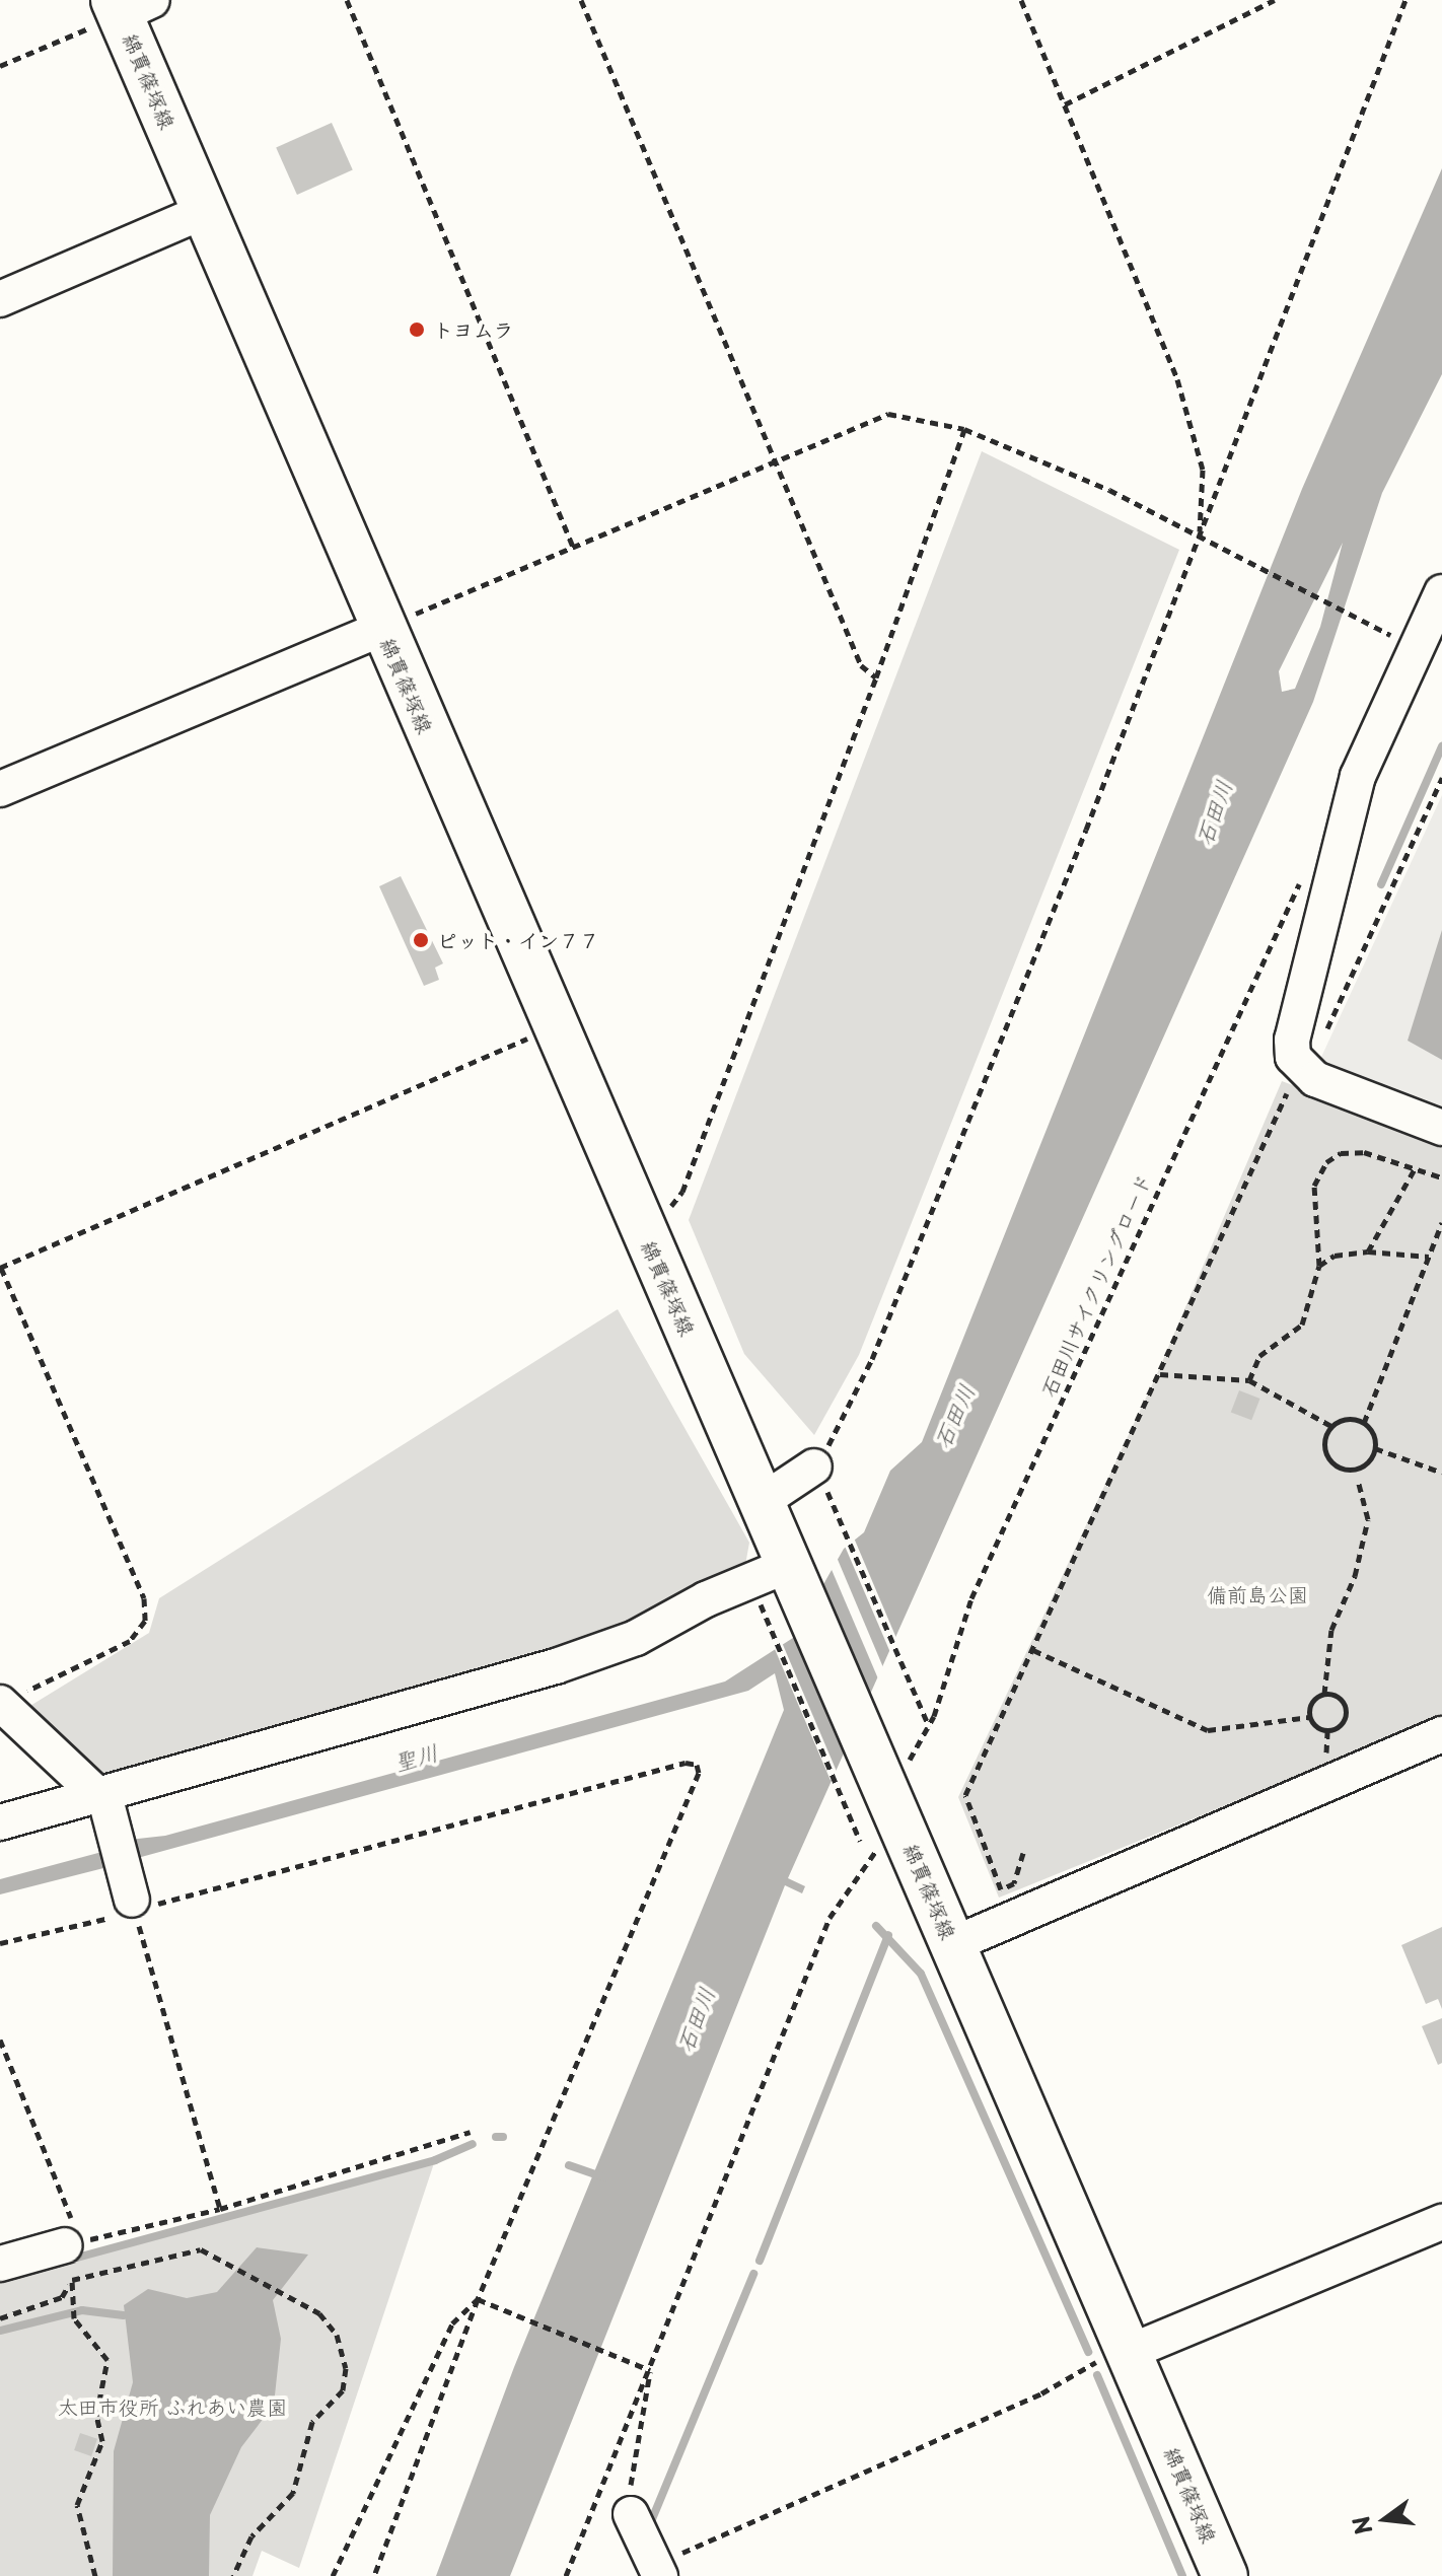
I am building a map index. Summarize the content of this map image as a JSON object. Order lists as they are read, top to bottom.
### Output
{
  "streets": {
    "main road": ["綿貫篠塚線"],
    "path": ["石田川サイクリングロード"]
  },
  "crossings": [
    ["綿貫篠塚線", "石田川サイクリングロード"]
  ],
  "water": ["石田川", "聖川"],
  "parks": ["備前島公園", "太田市役所 ふれあい農園"],
  "places": ["トヨムラ", "ピット・イン７７"],
  "north": "left"
}
